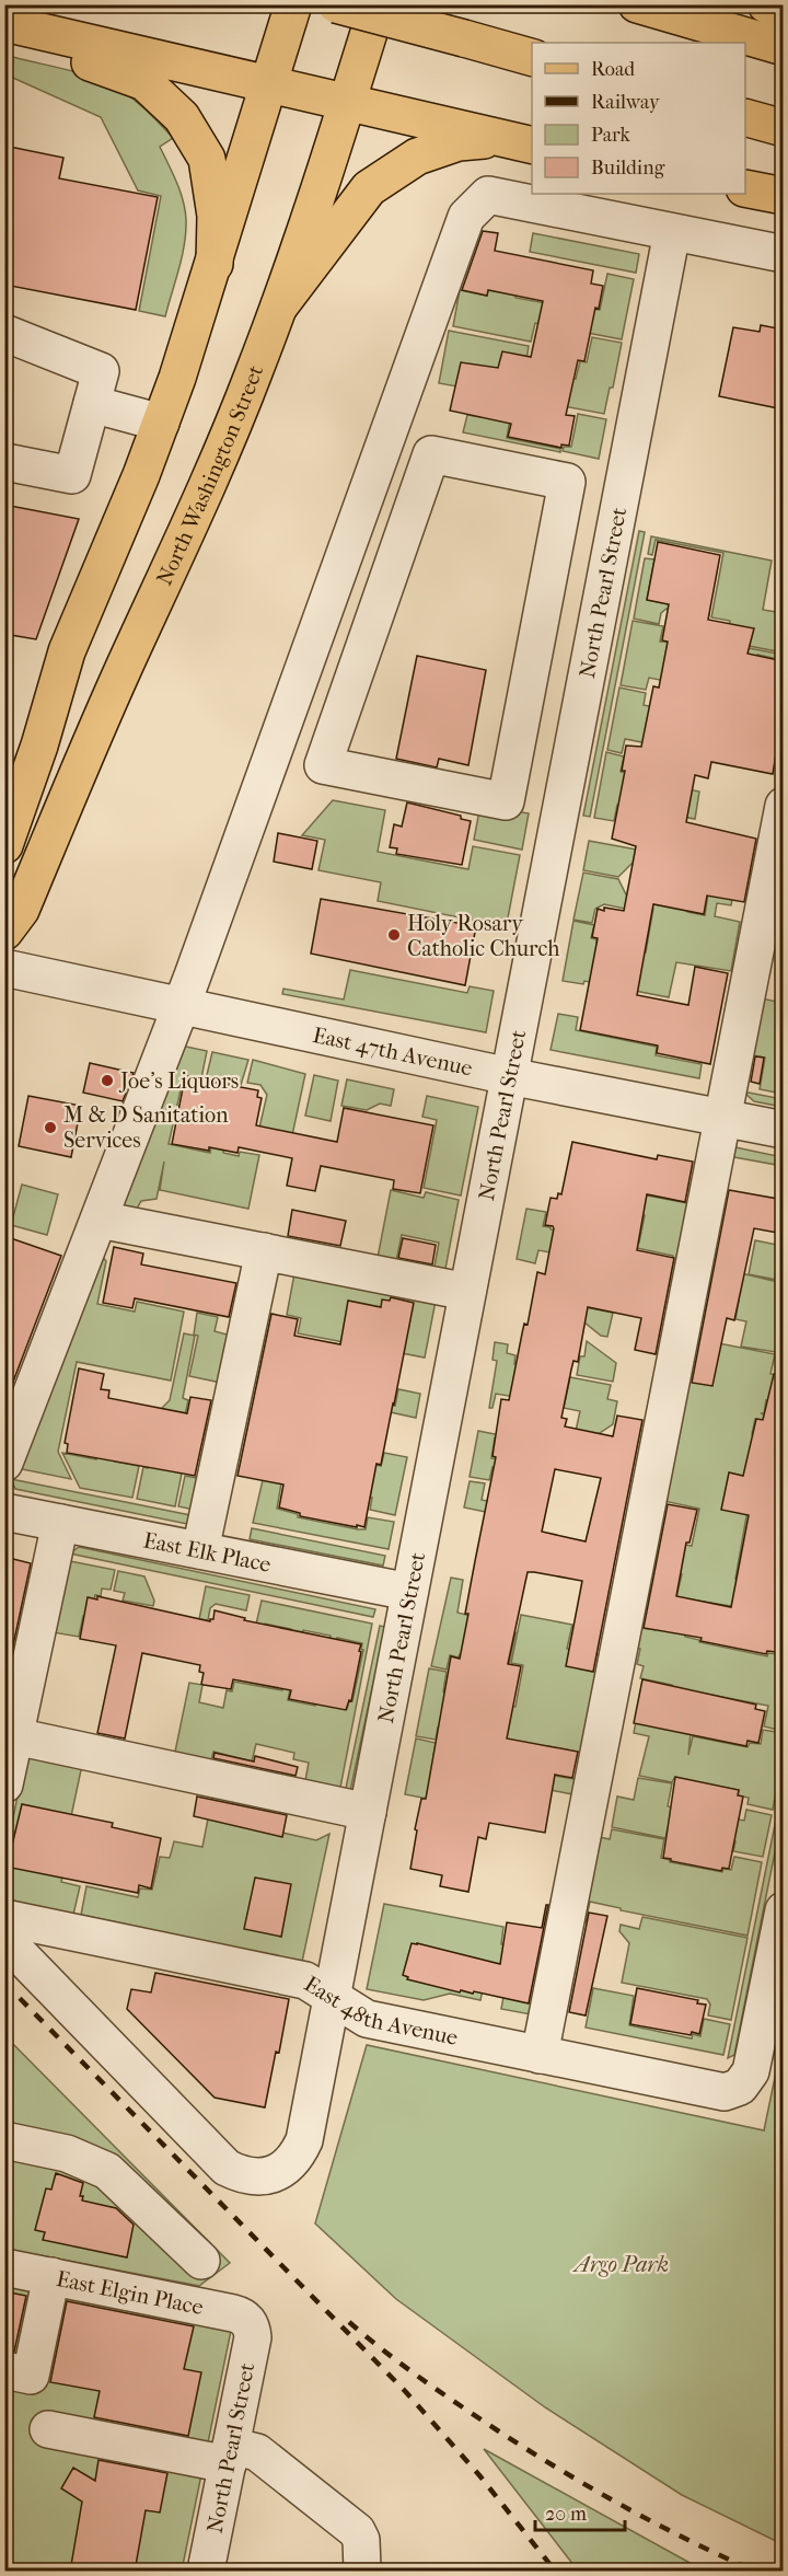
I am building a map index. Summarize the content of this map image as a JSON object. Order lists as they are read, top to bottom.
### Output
{
  "streets": {
    "main road": ["North Washington Street"],
    "street": [
      "North Pearl Street",
      "East 47th Avenue",
      "East Elk Place",
      "East 48th Avenue",
      "East Elgin Place"
    ]
  },
  "crossings": [
    ["North Pearl Street", "East 47th Avenue"],
    ["North Pearl Street", "East Elk Place"],
    ["North Pearl Street", "East 48th Avenue"],
    ["North Pearl Street", "East Elgin Place"]
  ],
  "parks": ["Argo Park"],
  "places": ["Holy Rosary Catholic Church", "Joe's Liquors", "M & D Sanitation Services"],
  "legend": [
    "Road",
    "Railway",
    "Park",
    "Building"
  ],
  "scale_bar": "20 m"
}
